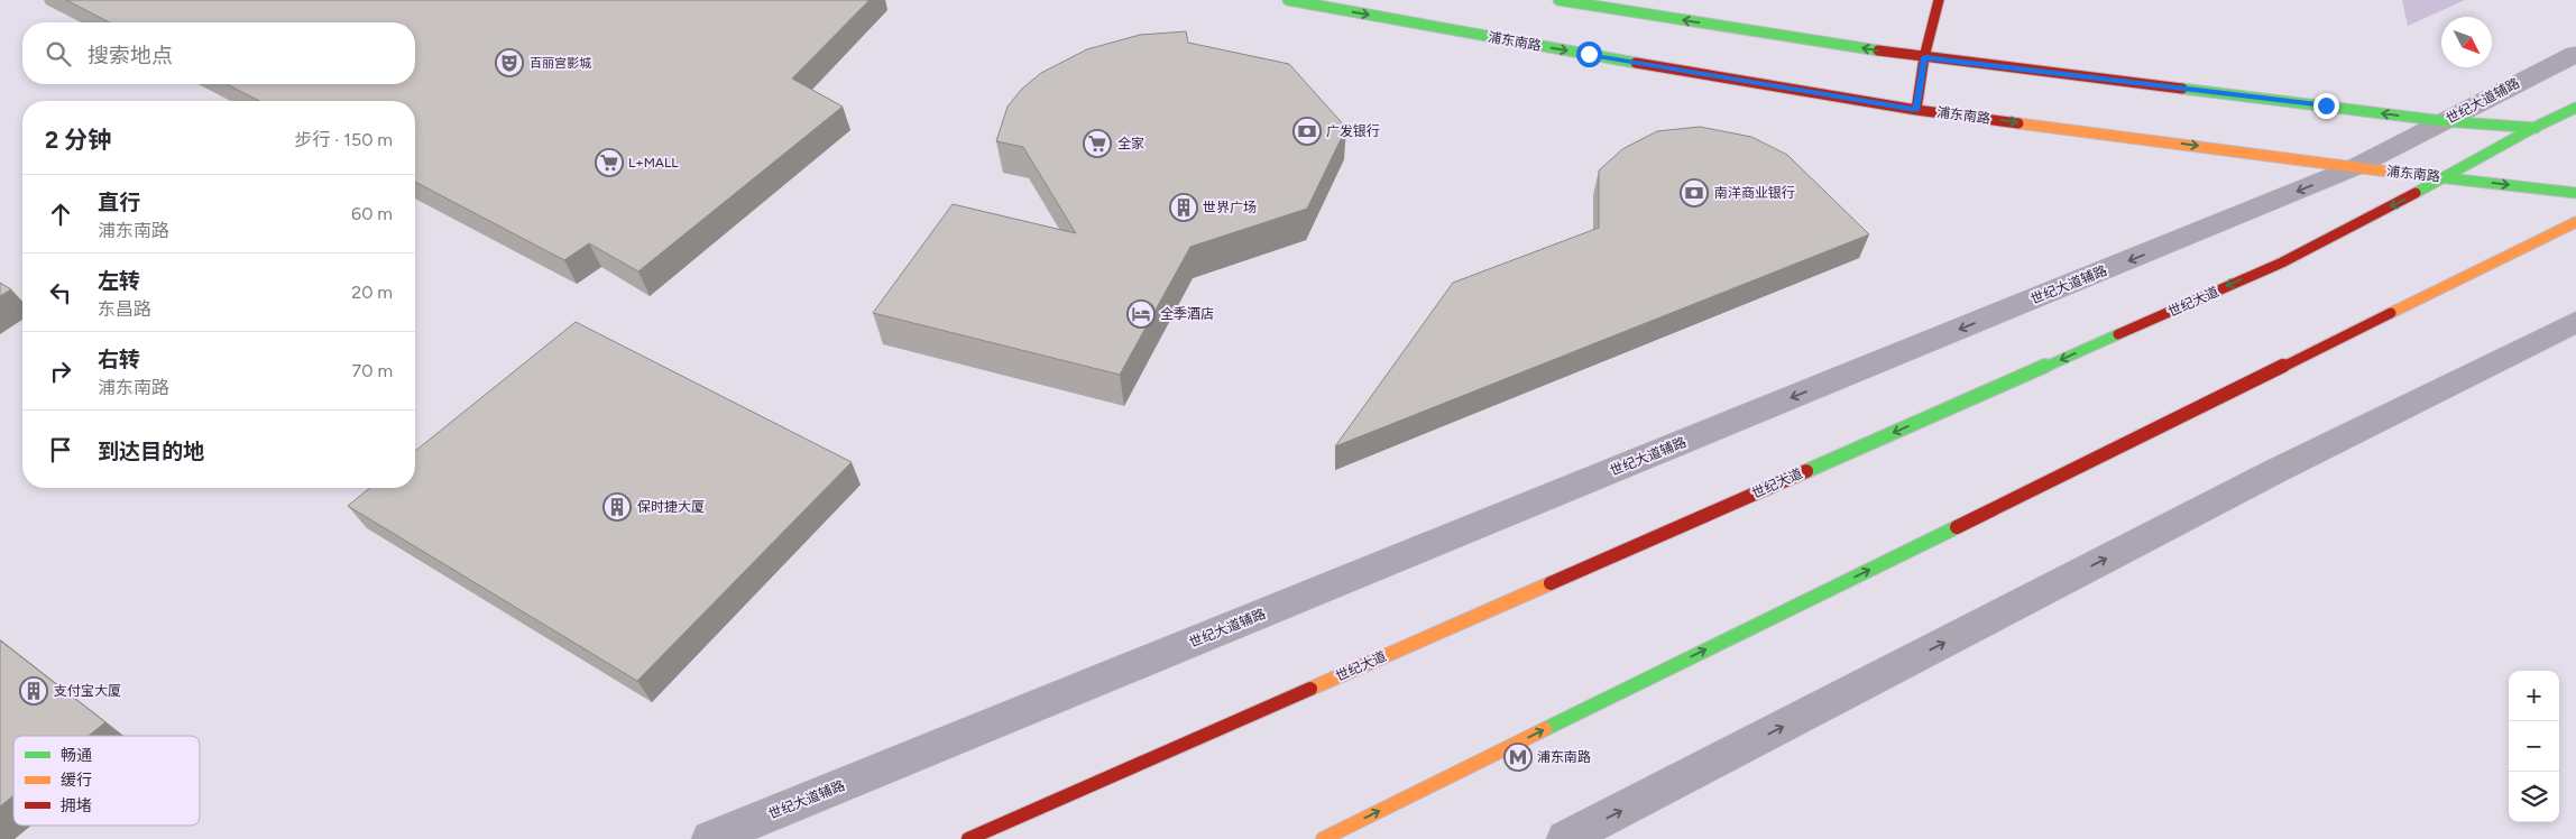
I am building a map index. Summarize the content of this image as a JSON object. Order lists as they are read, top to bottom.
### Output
{
  "streets": {
    "main road": ["浦东南路", "世纪大道"],
    "street": ["世纪大道辅路"]
  },
  "crossings": [
    ["浦东南路", "世纪大道辅路"],
    ["浦东南路", "世纪大道"]
  ],
  "one_way": ["世纪大道辅路"],
  "places": {
    "theatre": ["百丽宫影城"],
    "bank": ["广发银行", "南洋商业银行"],
    "supermarket": ["全家", "L+MALL"],
    "building": ["世界广场", "保时捷大厦", "支付宝大厦"],
    "hotel": ["全季酒店"],
    "metro station": ["浦东南路"]
  },
  "legend": ["畅通", "缓行", "拥堵"],
  "north": "bottom right",
  "page": {
    "search": "搜索地点",
    "heading": ["2 分钟", "步行 · 150 m"],
    "list": [
      ["直行", "浦东南路", "60 m"],
      ["左转", "东昌路", "20 m"],
      ["右转", "浦东南路", "70 m"],
      "到达目的地"
    ],
    "map_buttons": ["+", "−"]
  }
}
